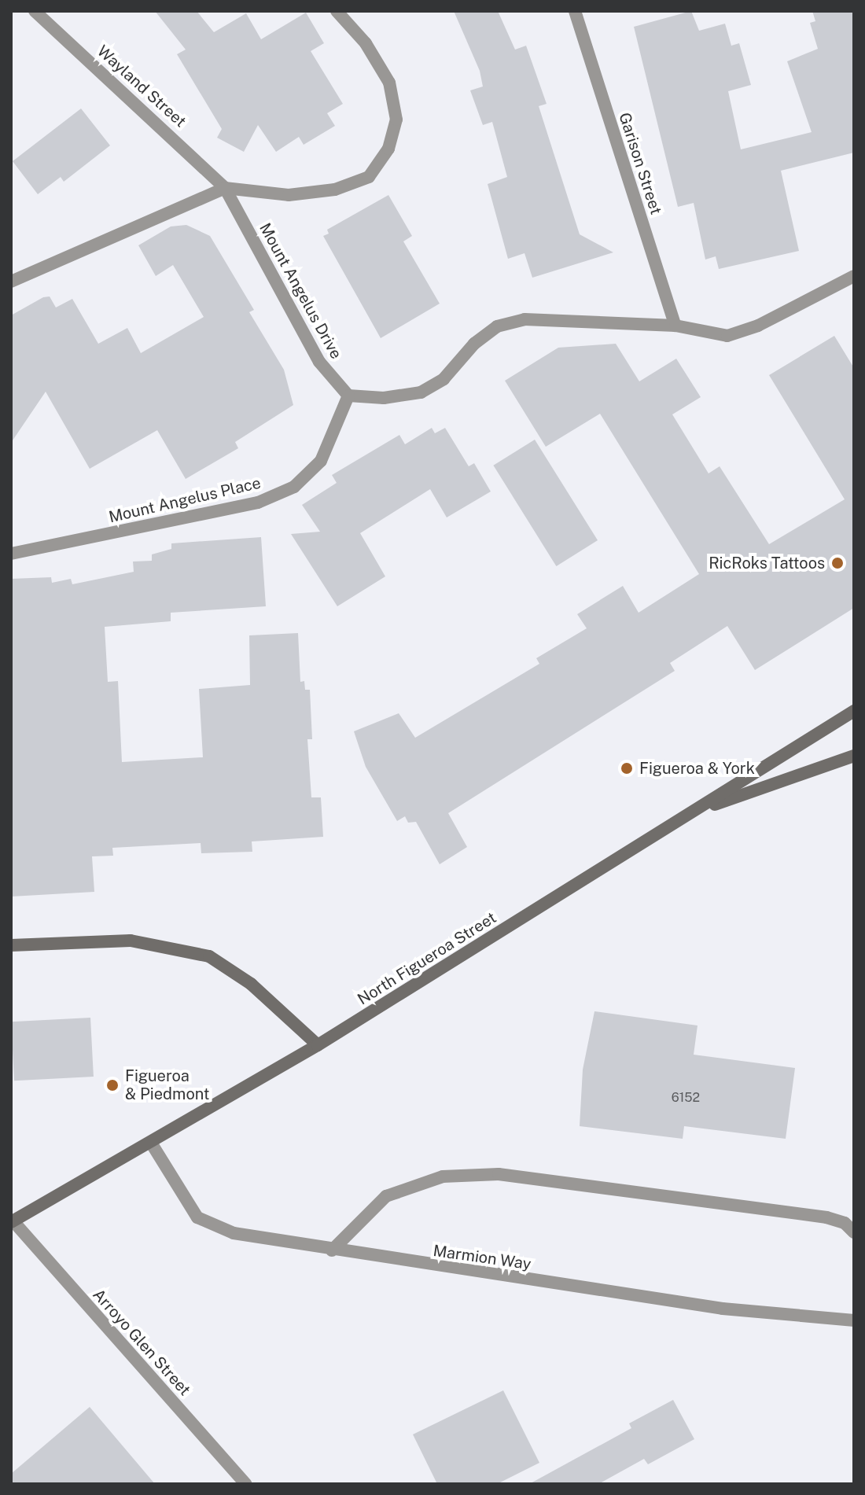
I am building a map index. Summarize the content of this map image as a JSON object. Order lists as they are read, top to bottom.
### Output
{
  "streets": {
    "main road": ["North Figueroa Street"],
    "street": [
      "Wayland Street",
      "Garison Street",
      "Mount Angelus Drive",
      "Mount Angelus Place",
      "Marmion Way",
      "Arroyo Glen Street"
    ]
  },
  "crossings": [
    ["Wayland Street", "Mount Angelus Drive"],
    ["Mount Angelus Drive", "Mount Angelus Place"],
    ["North Figueroa Street", "Marmion Way"],
    ["North Figueroa Street", "Arroyo Glen Street"]
  ],
  "places": ["RicRoks Tattoos", "Figueroa & York", "Figueroa & Piedmont"],
  "house_numbers": ["6152"]
}
